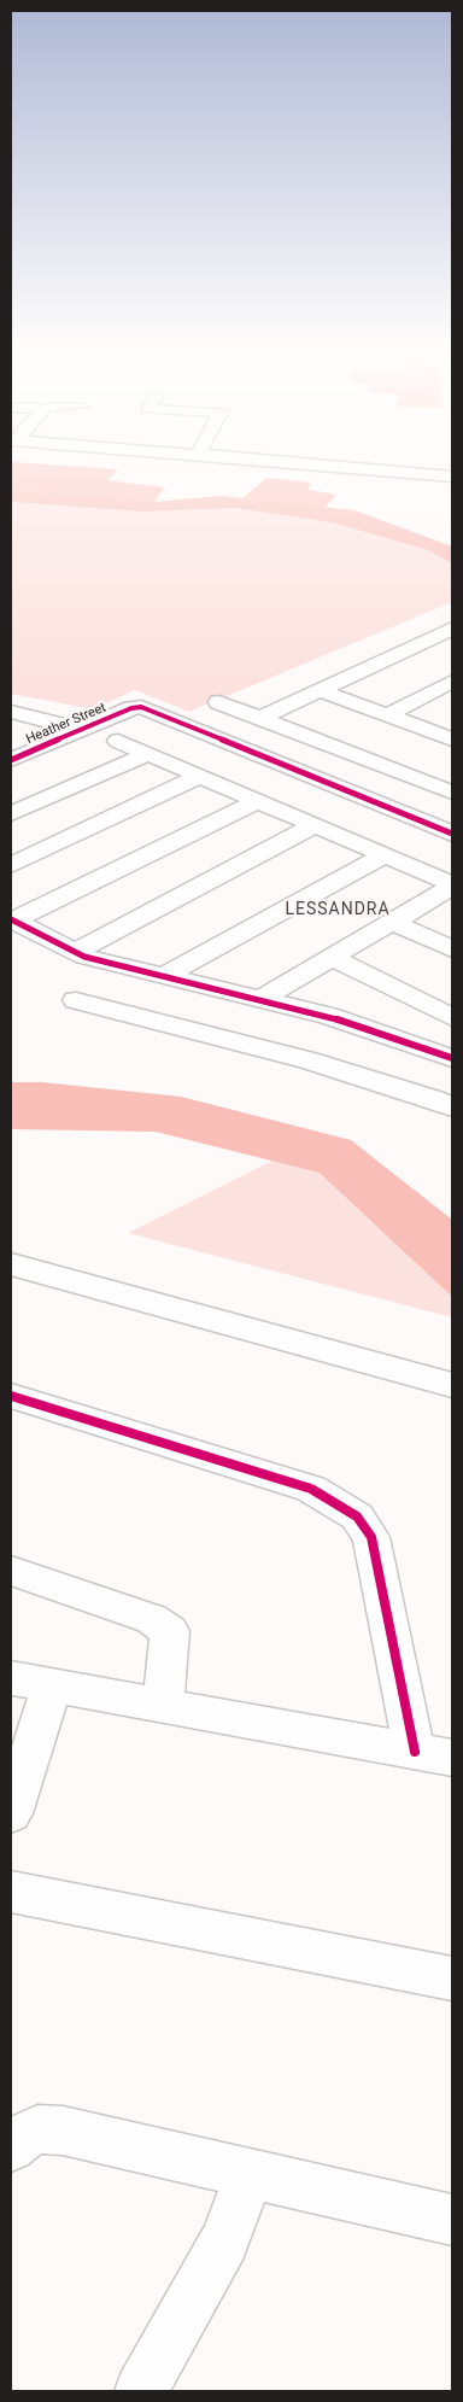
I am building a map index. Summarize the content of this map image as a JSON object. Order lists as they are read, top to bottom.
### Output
{
  "streets": {
    "street": ["Heather Street"]
  },
  "districts": ["LESSANDRA"]
}
